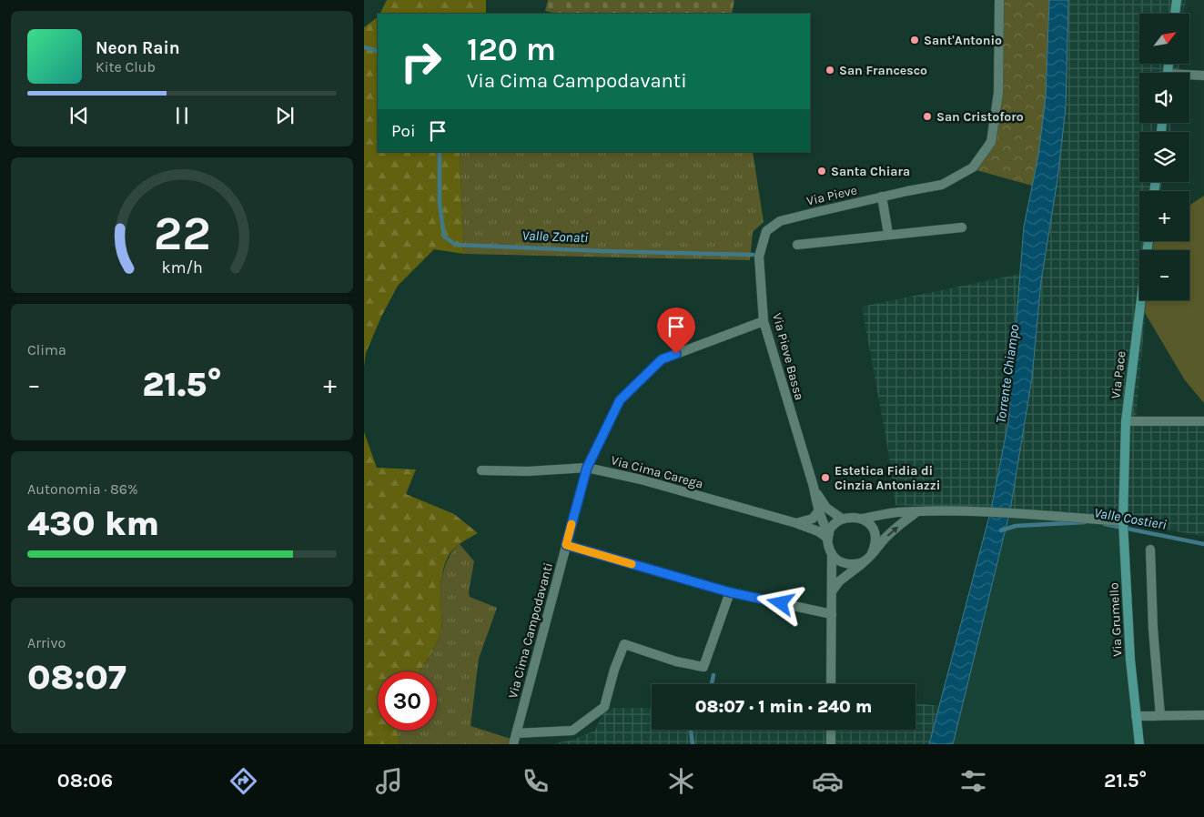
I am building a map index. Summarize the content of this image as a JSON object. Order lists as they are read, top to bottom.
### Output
{
  "streets": {
    "main road": ["Via Pace", "Via Grumello"],
    "street": [
      "Via Pieve",
      "Via Pieve Bassa",
      "Via Cima Carega",
      "Via Cima Campodavanti"
    ]
  },
  "crossings": [
    ["Via Pieve", "Via Pieve Bassa"],
    ["Via Pieve Bassa", "Via Cima Carega"],
    ["Via Pieve Bassa", "Via Cima Campodavanti"],
    ["Via Pace", "Via Grumello"],
    ["Via Cima Carega", "Via Cima Campodavanti"]
  ],
  "water": ["Valle Zonati", "Torrente Chiampo", "Valle Costieri"],
  "places": [
    "Sant'Antonio",
    "San Francesco",
    "San Cristoforo",
    "Santa Chiara",
    "Estetica Fidia di Cinzia Antoniazzi"
  ],
  "north": "top right",
  "page": {
    "map_buttons": ["+", "−"],
    "turn": ["120 m", "Via Cima Campodavanti"],
    "song": ["Neon Rain", "Kite Club"],
    "then": "Poi",
    "tile": [
      "Clima",
      ["Autonomia · 86%", "430 km"],
      ["Arrivo", "08:07"]
    ],
    "heat": ["−", "21.5°", "+"],
    "limit": "30",
    "trip": "08:07 · 1 min · 240 m",
    "tabs": ["08:06", "21.5°"],
    "gauge": ["22", "km/h"]
  }
}
